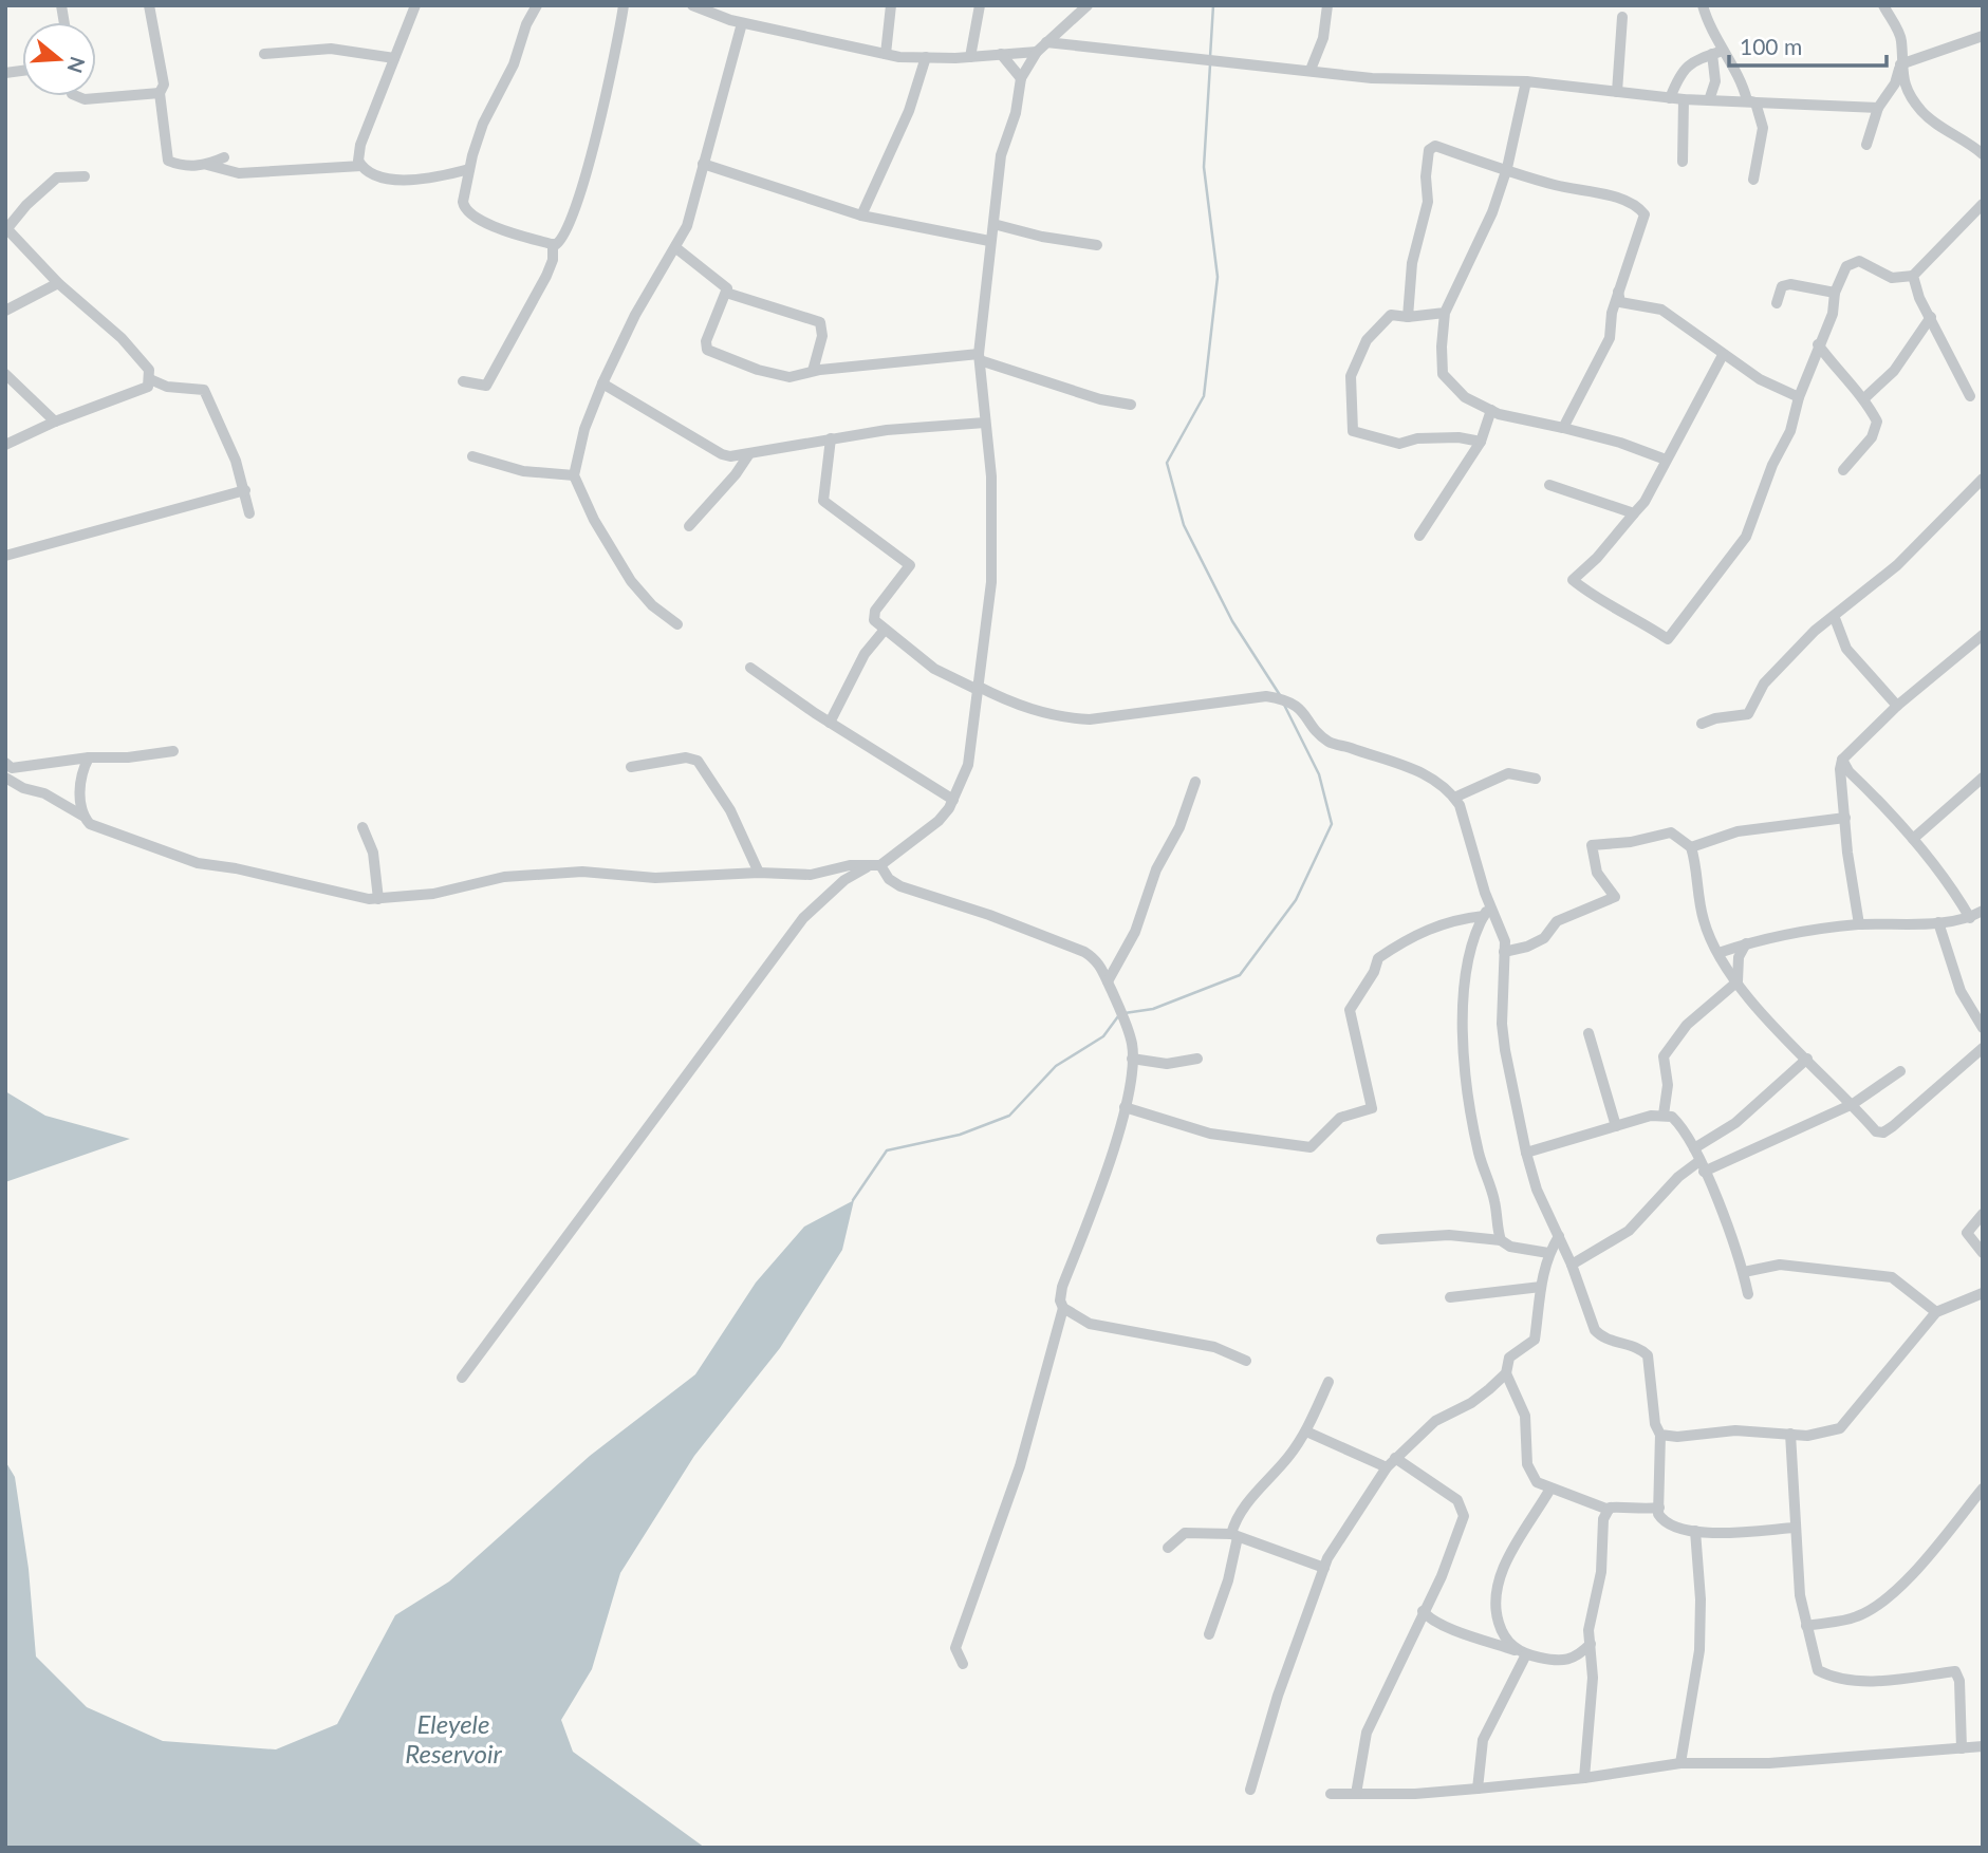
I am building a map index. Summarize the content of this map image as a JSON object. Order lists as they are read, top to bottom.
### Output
{
  "water": ["Eleyele Reservoir"],
  "scale_bar": "100 m",
  "north": "right"
}
